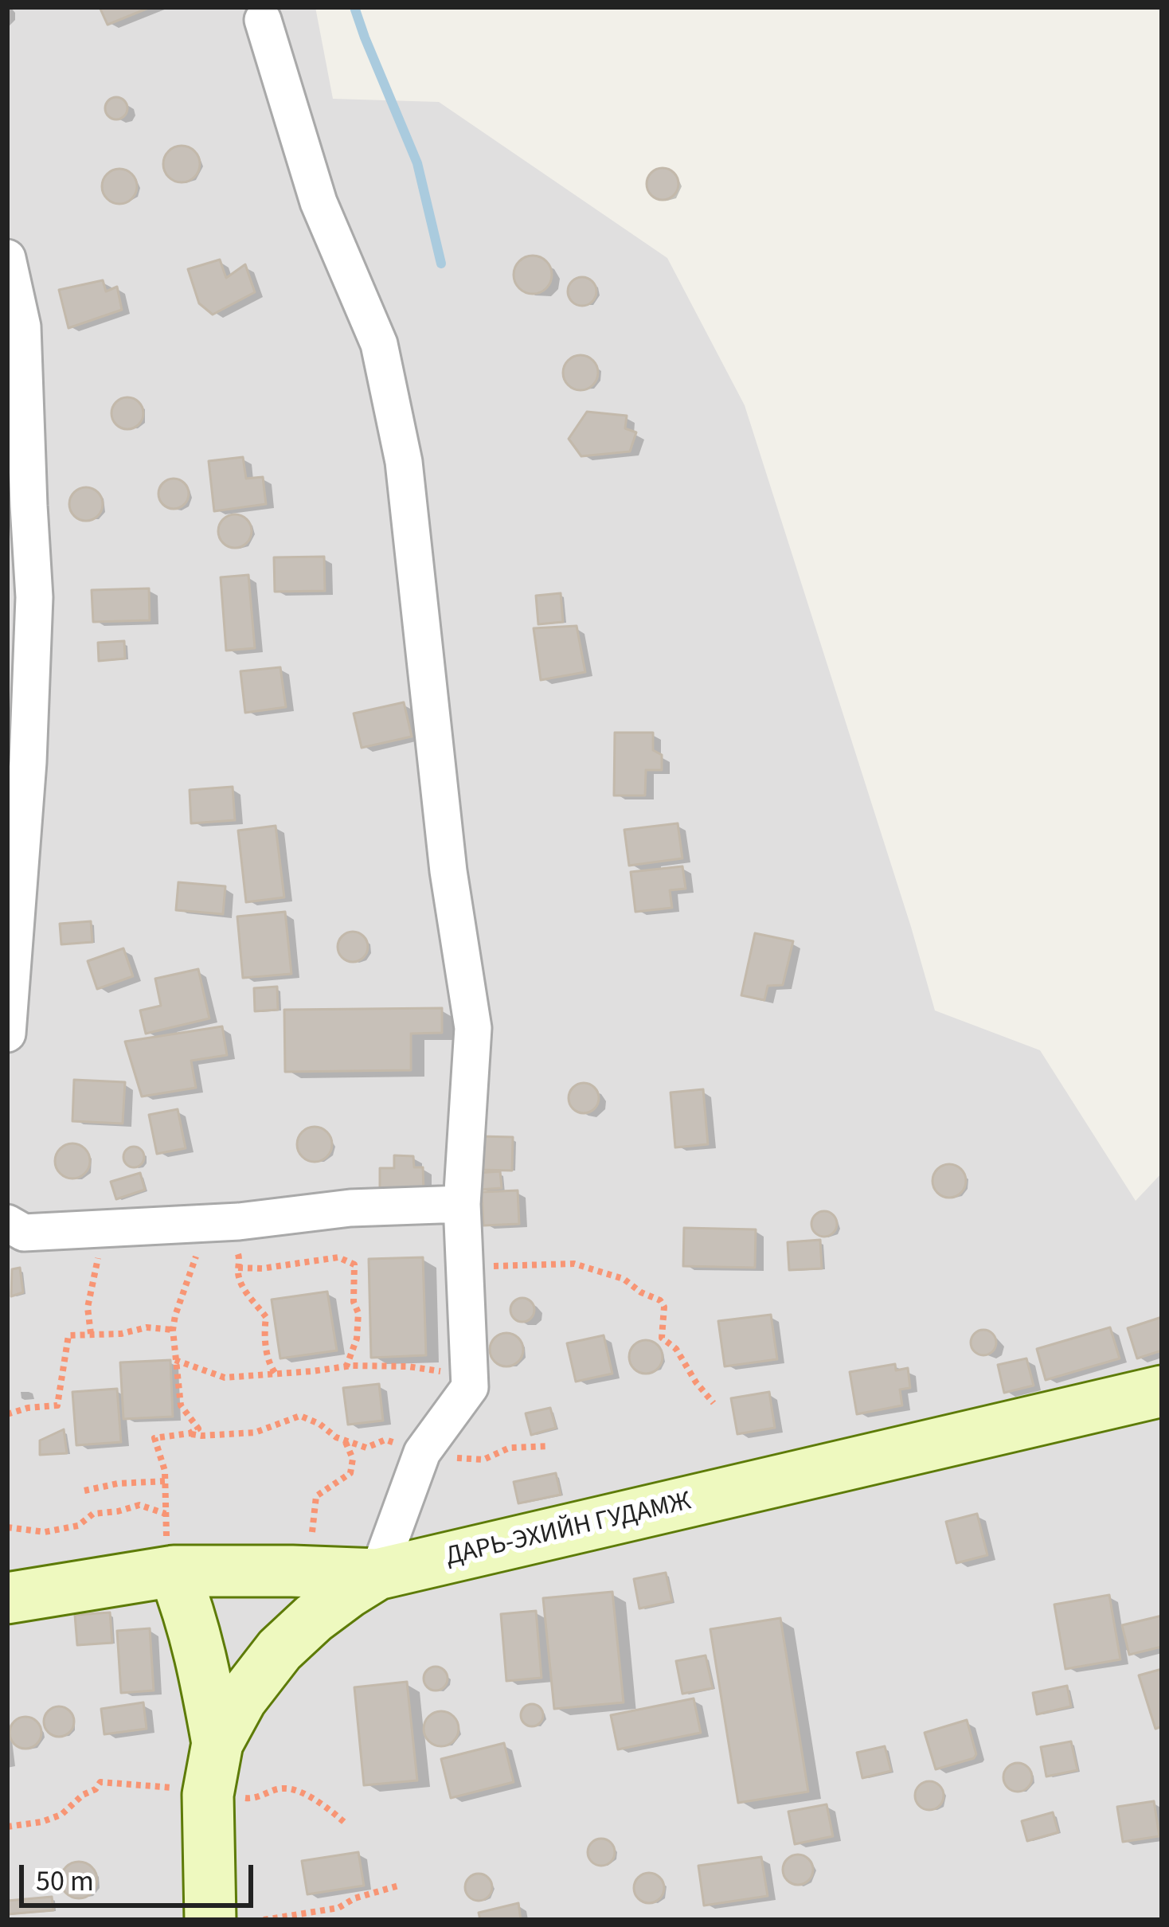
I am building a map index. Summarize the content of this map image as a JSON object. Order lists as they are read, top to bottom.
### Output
{
  "streets": {
    "main road": ["ДАРЬ-ЭХИЙН ГУДАМЖ"]
  },
  "scale_bar": "50 m"
}
